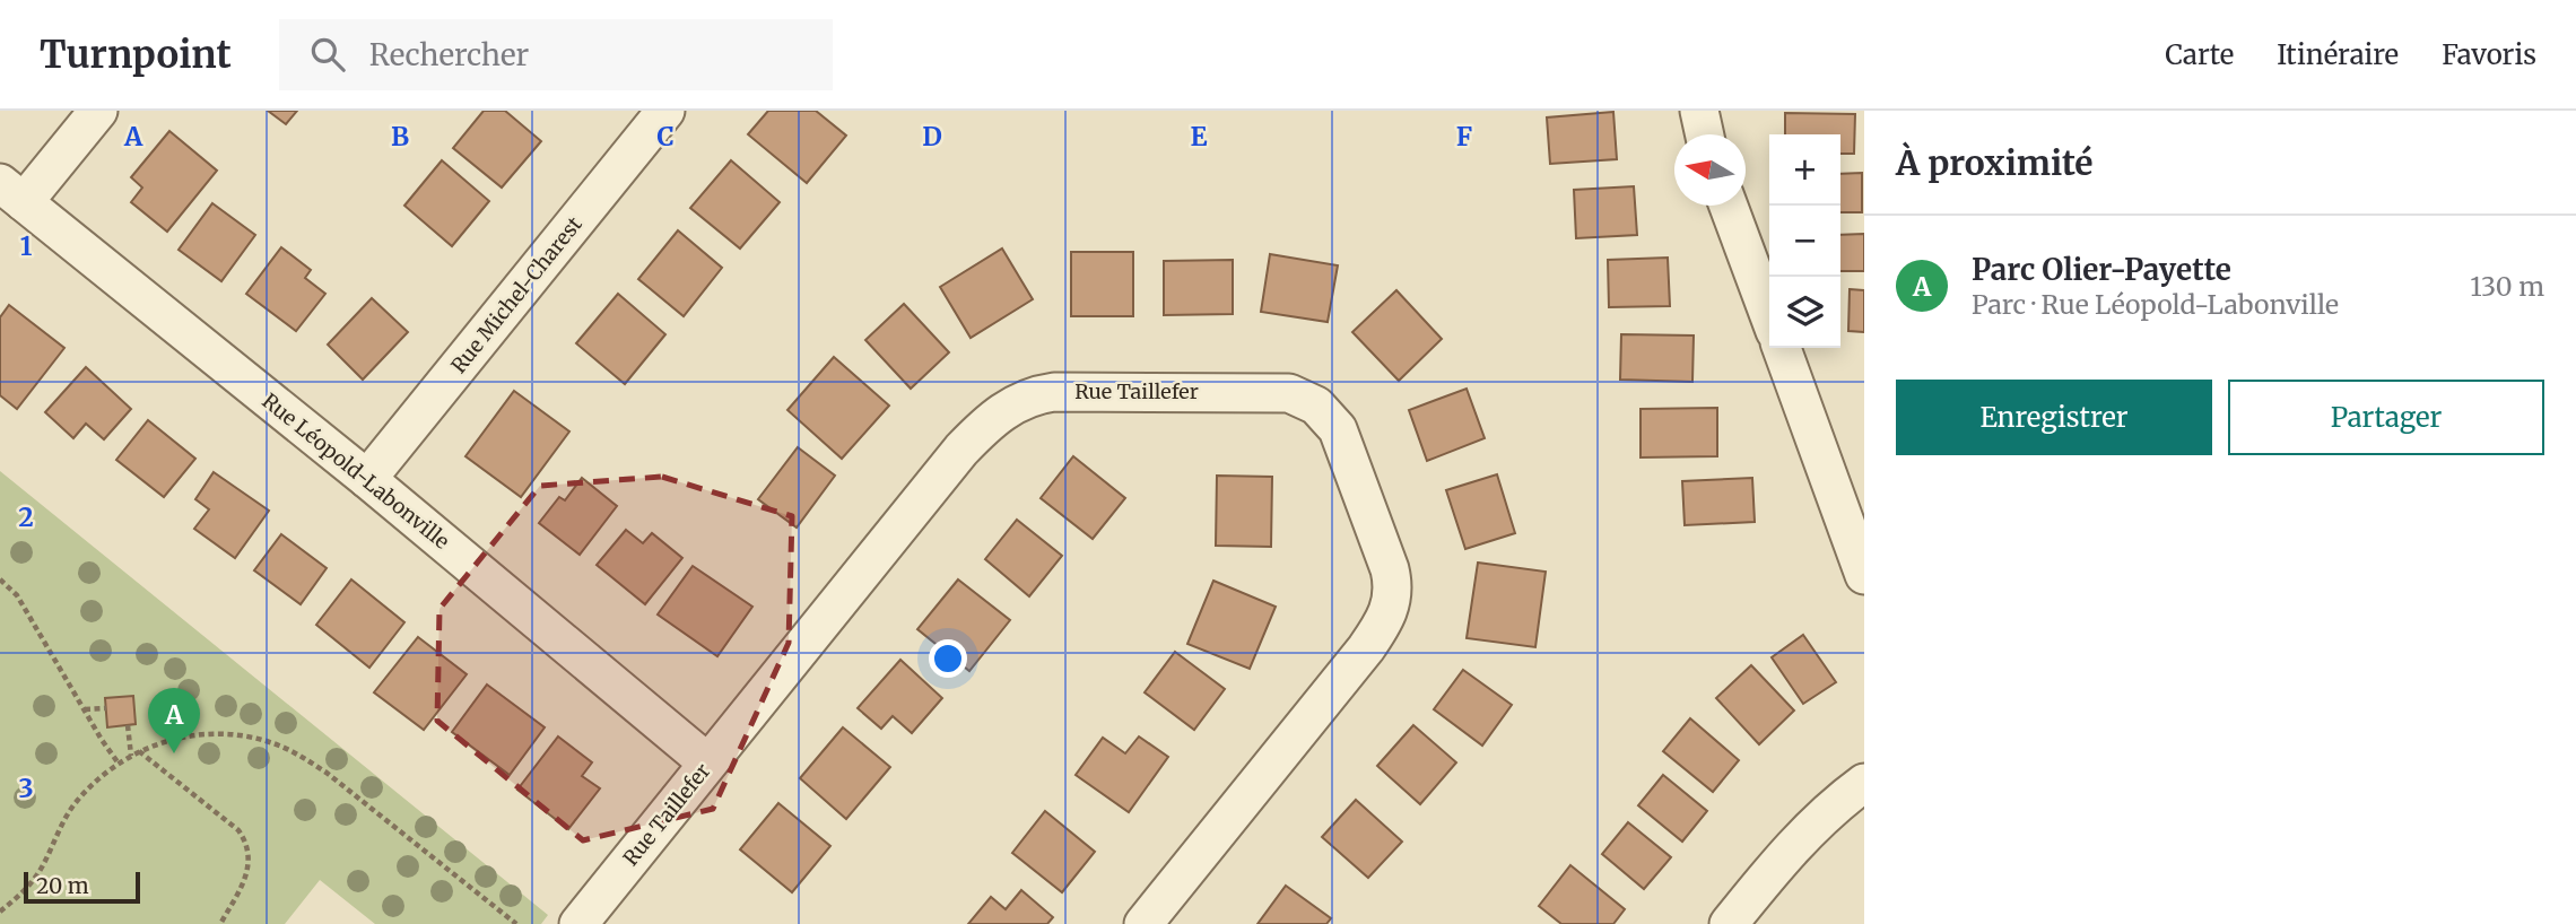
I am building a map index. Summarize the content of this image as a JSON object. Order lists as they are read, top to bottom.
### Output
{
  "streets": {
    "street": ["Rue Michel-Charest", "Rue Taillefer", "Rue Léopold-Labonville"]
  },
  "crossings": [
    ["Rue Michel-Charest", "Rue Léopold-Labonville"],
    ["Rue Taillefer", "Rue Léopold-Labonville"]
  ],
  "scale_bar": "20 m",
  "north": "left",
  "page": {
    "header": "Turnpoint",
    "search": "Rechercher",
    "nav": ["Carte", "Itinéraire", "Favoris"],
    "heading": "À proximité",
    "map_buttons": ["+", "−"],
    "list": [
      {
        "mark": "A",
        "name": "Parc Olier-Payette",
        "note": "Parc · Rue Léopold-Labonville",
        "value": "130 m"
      }
    ],
    "buttons": ["Enregistrer", "Partager"],
    "pins": "A",
    "scale": "20 m"
  },
  "grid": {
    "columns": [
      "A",
      "B",
      "C",
      "D",
      "E",
      "F"
    ],
    "rows": ["1", "2", "3"]
  }
}
